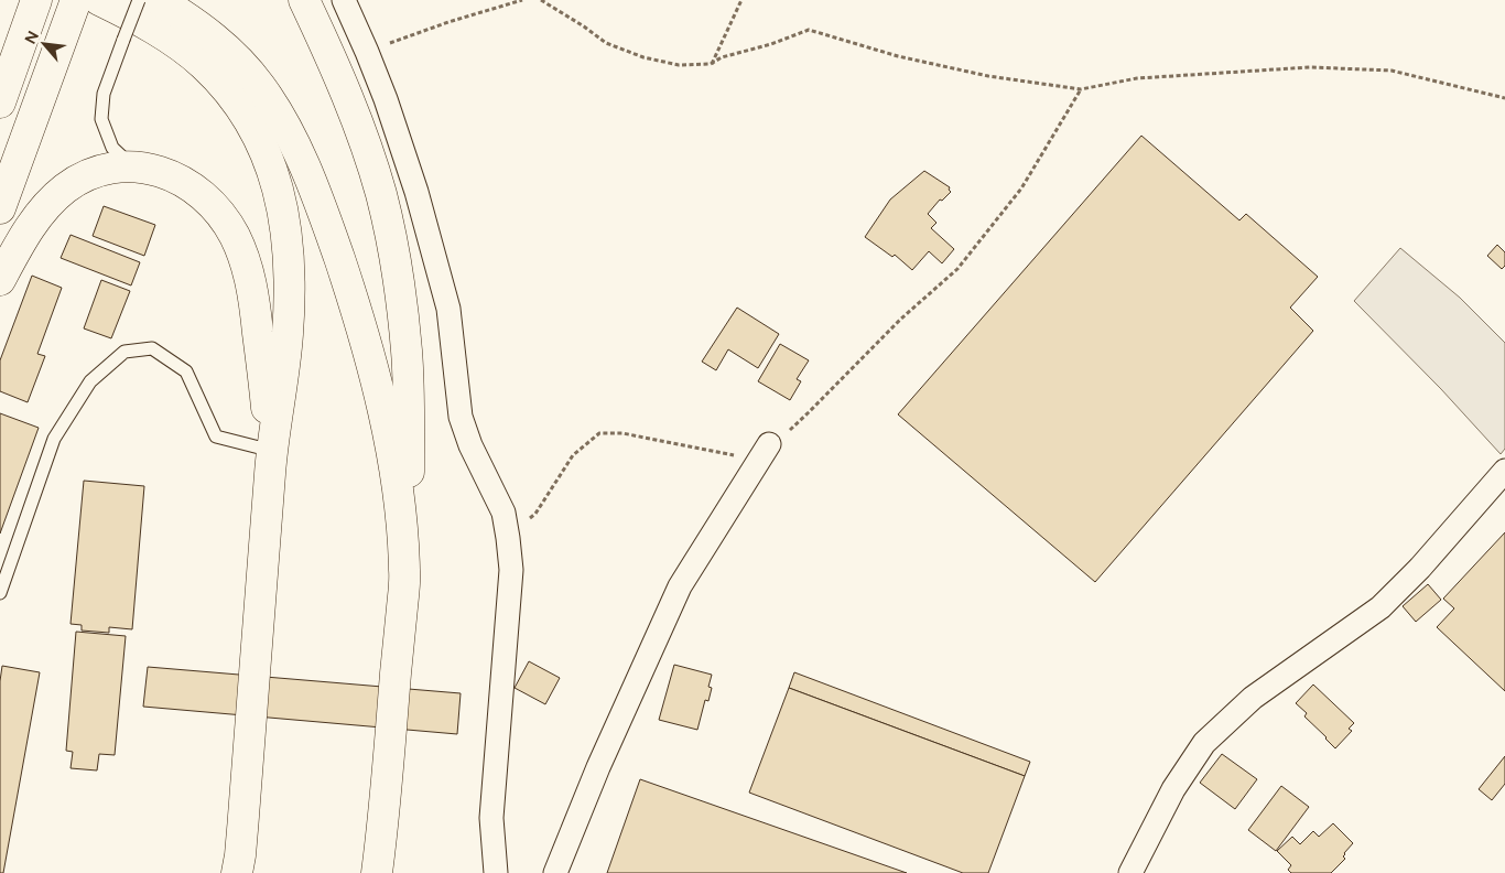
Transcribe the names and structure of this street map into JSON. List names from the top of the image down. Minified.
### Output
{"north":"top left"}
